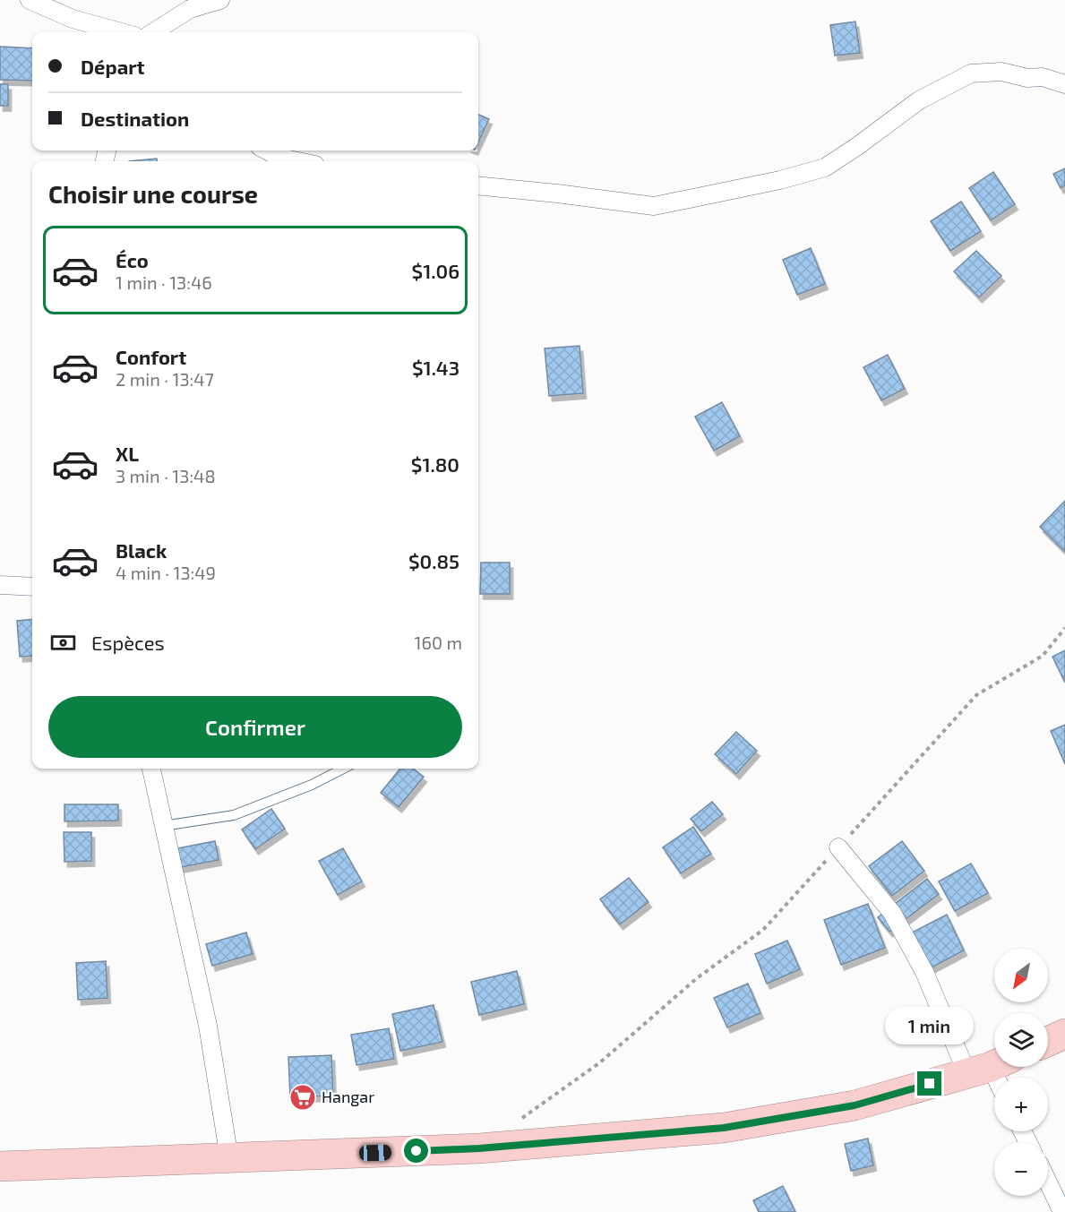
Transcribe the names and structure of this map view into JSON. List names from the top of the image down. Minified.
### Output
{"places":{"supermarket":["Hangar"]},"north":"bottom left","page":{"banner":["Départ","Destination"],"heading":"Choisir une course","list":[{"name":"Éco","note":"1 min · 13:46","value":"$1.06"},{"name":"Confort","note":"2 min · 13:47","value":"$1.43"},{"name":"XL","note":"3 min · 13:48","value":"$1.80"},{"name":"Black","note":"4 min · 13:49","value":"$0.85"}],"pay":["Espèces","160 m"],"buttons":"Confirmer","map_buttons":["+","−"],"bubble":"1 min"}}
